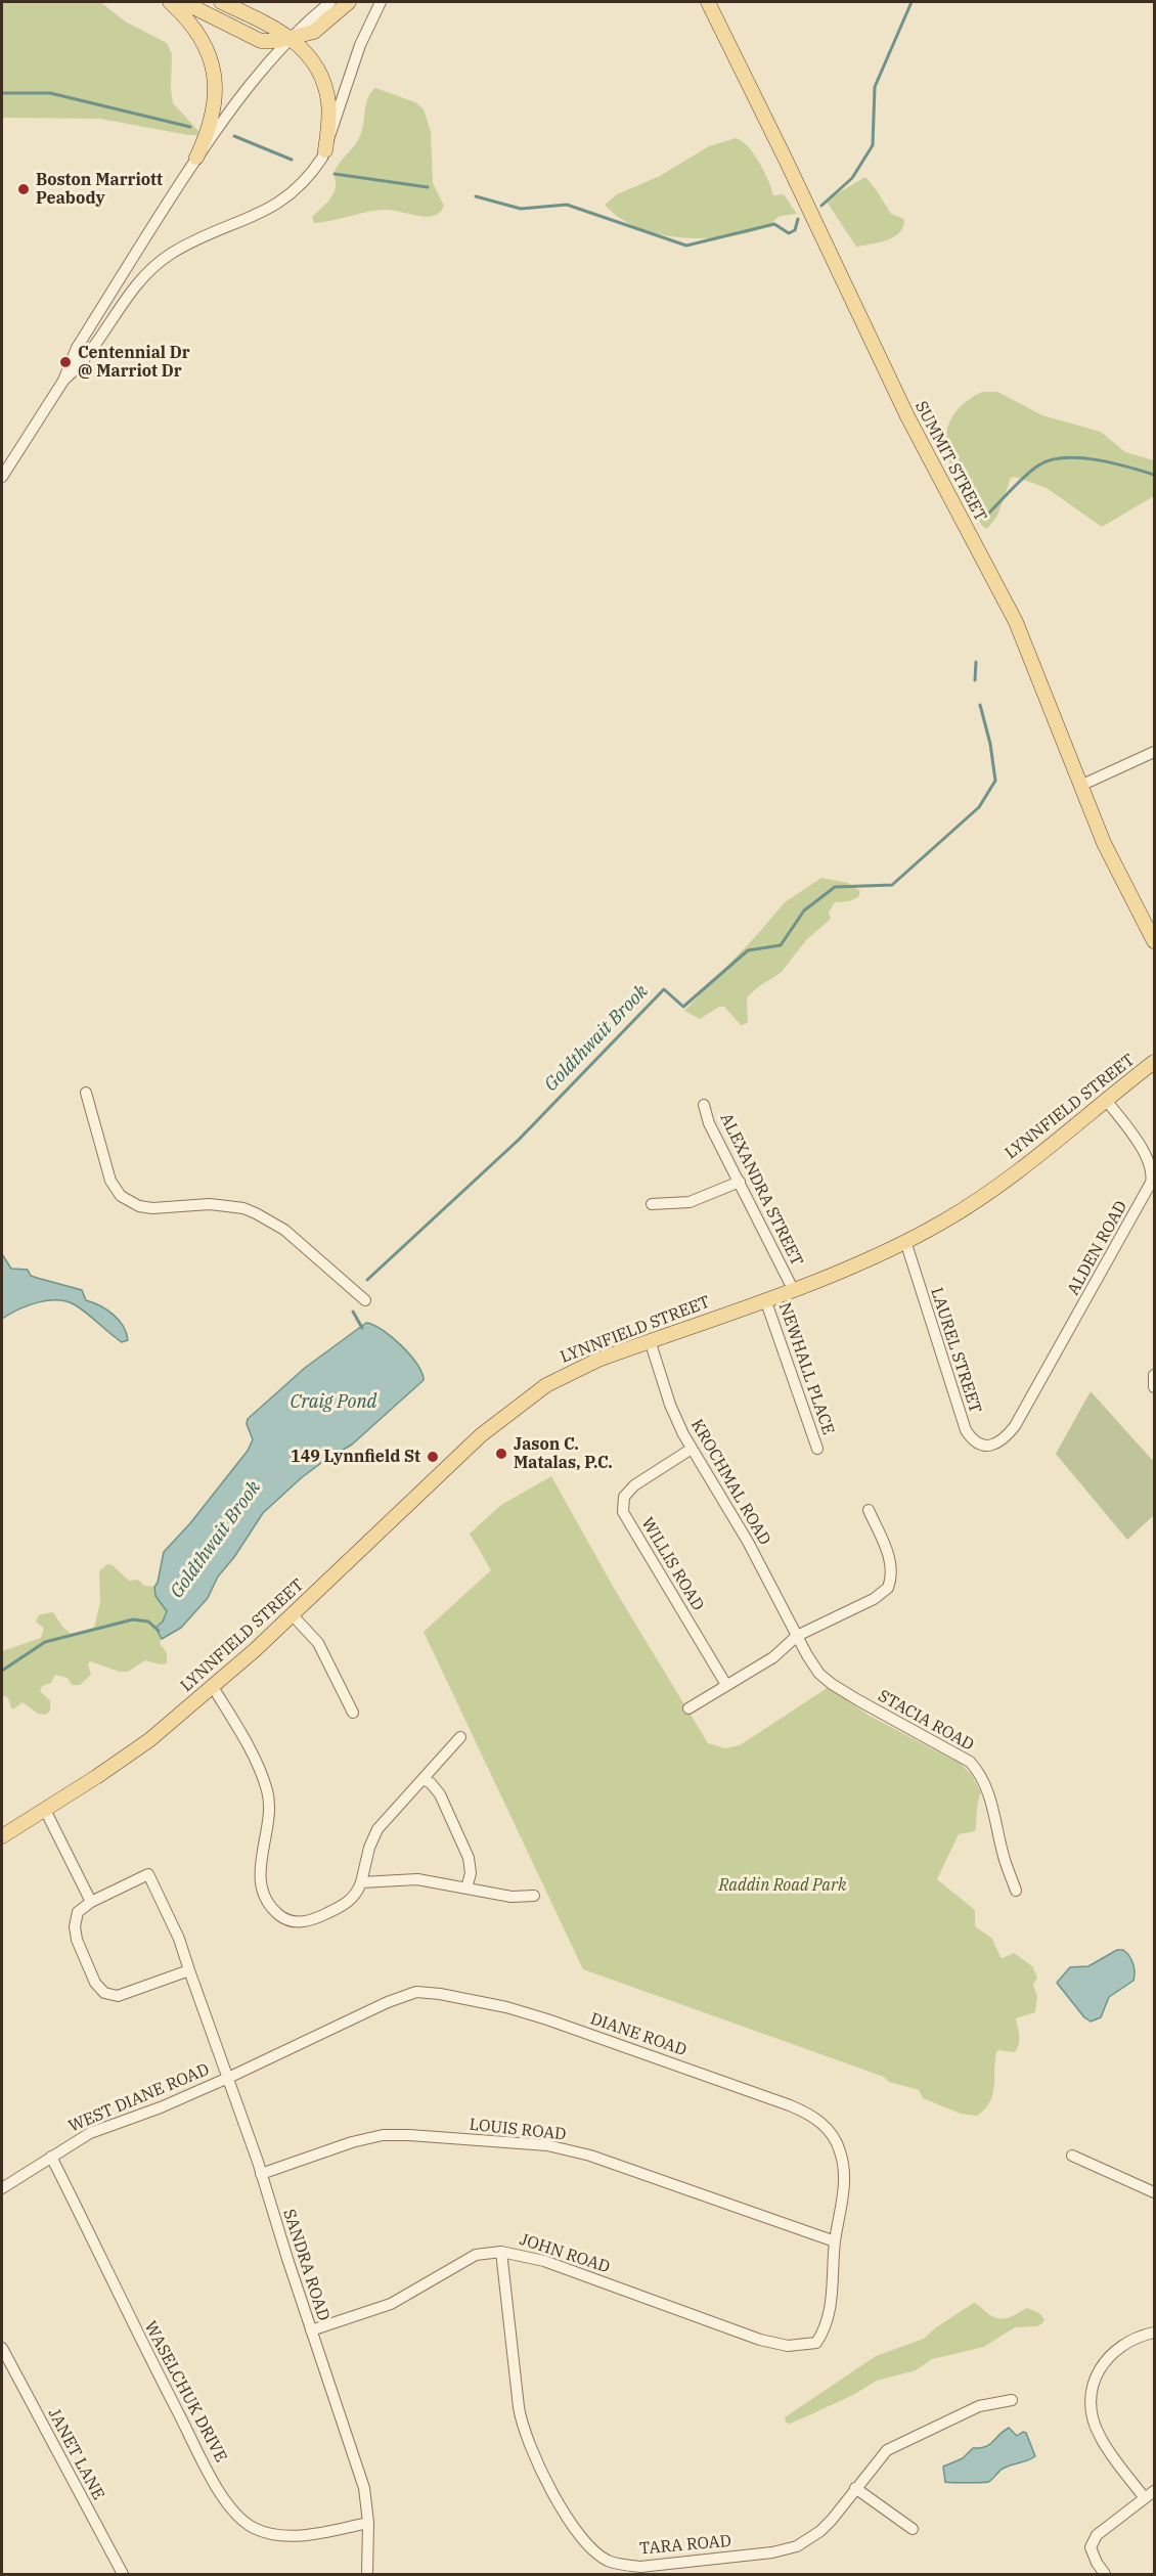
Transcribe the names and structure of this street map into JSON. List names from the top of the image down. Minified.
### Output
{"streets":{"main road":["SUMMIT STREET","LYNNFIELD STREET"],"street":["ALEXANDRA STREET","ALDEN ROAD","LAUREL STREET","NEWHALL PLACE","KROCHMAL ROAD","WILLIS ROAD","STACIA ROAD","DIANE ROAD","WEST DIANE ROAD","LOUIS ROAD","JOHN ROAD","SANDRA ROAD","WASELCHUK DRIVE","JANET LANE","TARA ROAD"]},"crossings":[["LYNNFIELD STREET","ALEXANDRA STREET"],["LYNNFIELD STREET","ALDEN ROAD"],["LYNNFIELD STREET","LAUREL STREET"],["LYNNFIELD STREET","NEWHALL PLACE"],["LYNNFIELD STREET","KROCHMAL ROAD"],["ALDEN ROAD","LAUREL STREET"],["KROCHMAL ROAD","WILLIS ROAD"],["KROCHMAL ROAD","STACIA ROAD"],["DIANE ROAD","WEST DIANE ROAD"],["DIANE ROAD","LOUIS ROAD"],["DIANE ROAD","JOHN ROAD"],["DIANE ROAD","SANDRA ROAD"],["WEST DIANE ROAD","SANDRA ROAD"],["WEST DIANE ROAD","WASELCHUK DRIVE"],["LOUIS ROAD","SANDRA ROAD"],["JOHN ROAD","SANDRA ROAD"],["JOHN ROAD","TARA ROAD"],["SANDRA ROAD","WASELCHUK DRIVE"]],"water":["Goldthwait Brook","Craig Pond"],"parks":["Raddin Road Park"],"places":["Boston Marriott Peabody","Centennial Dr @ Marriot Dr","Jason C. Matalas, P.C.","149 Lynnfield St"]}
